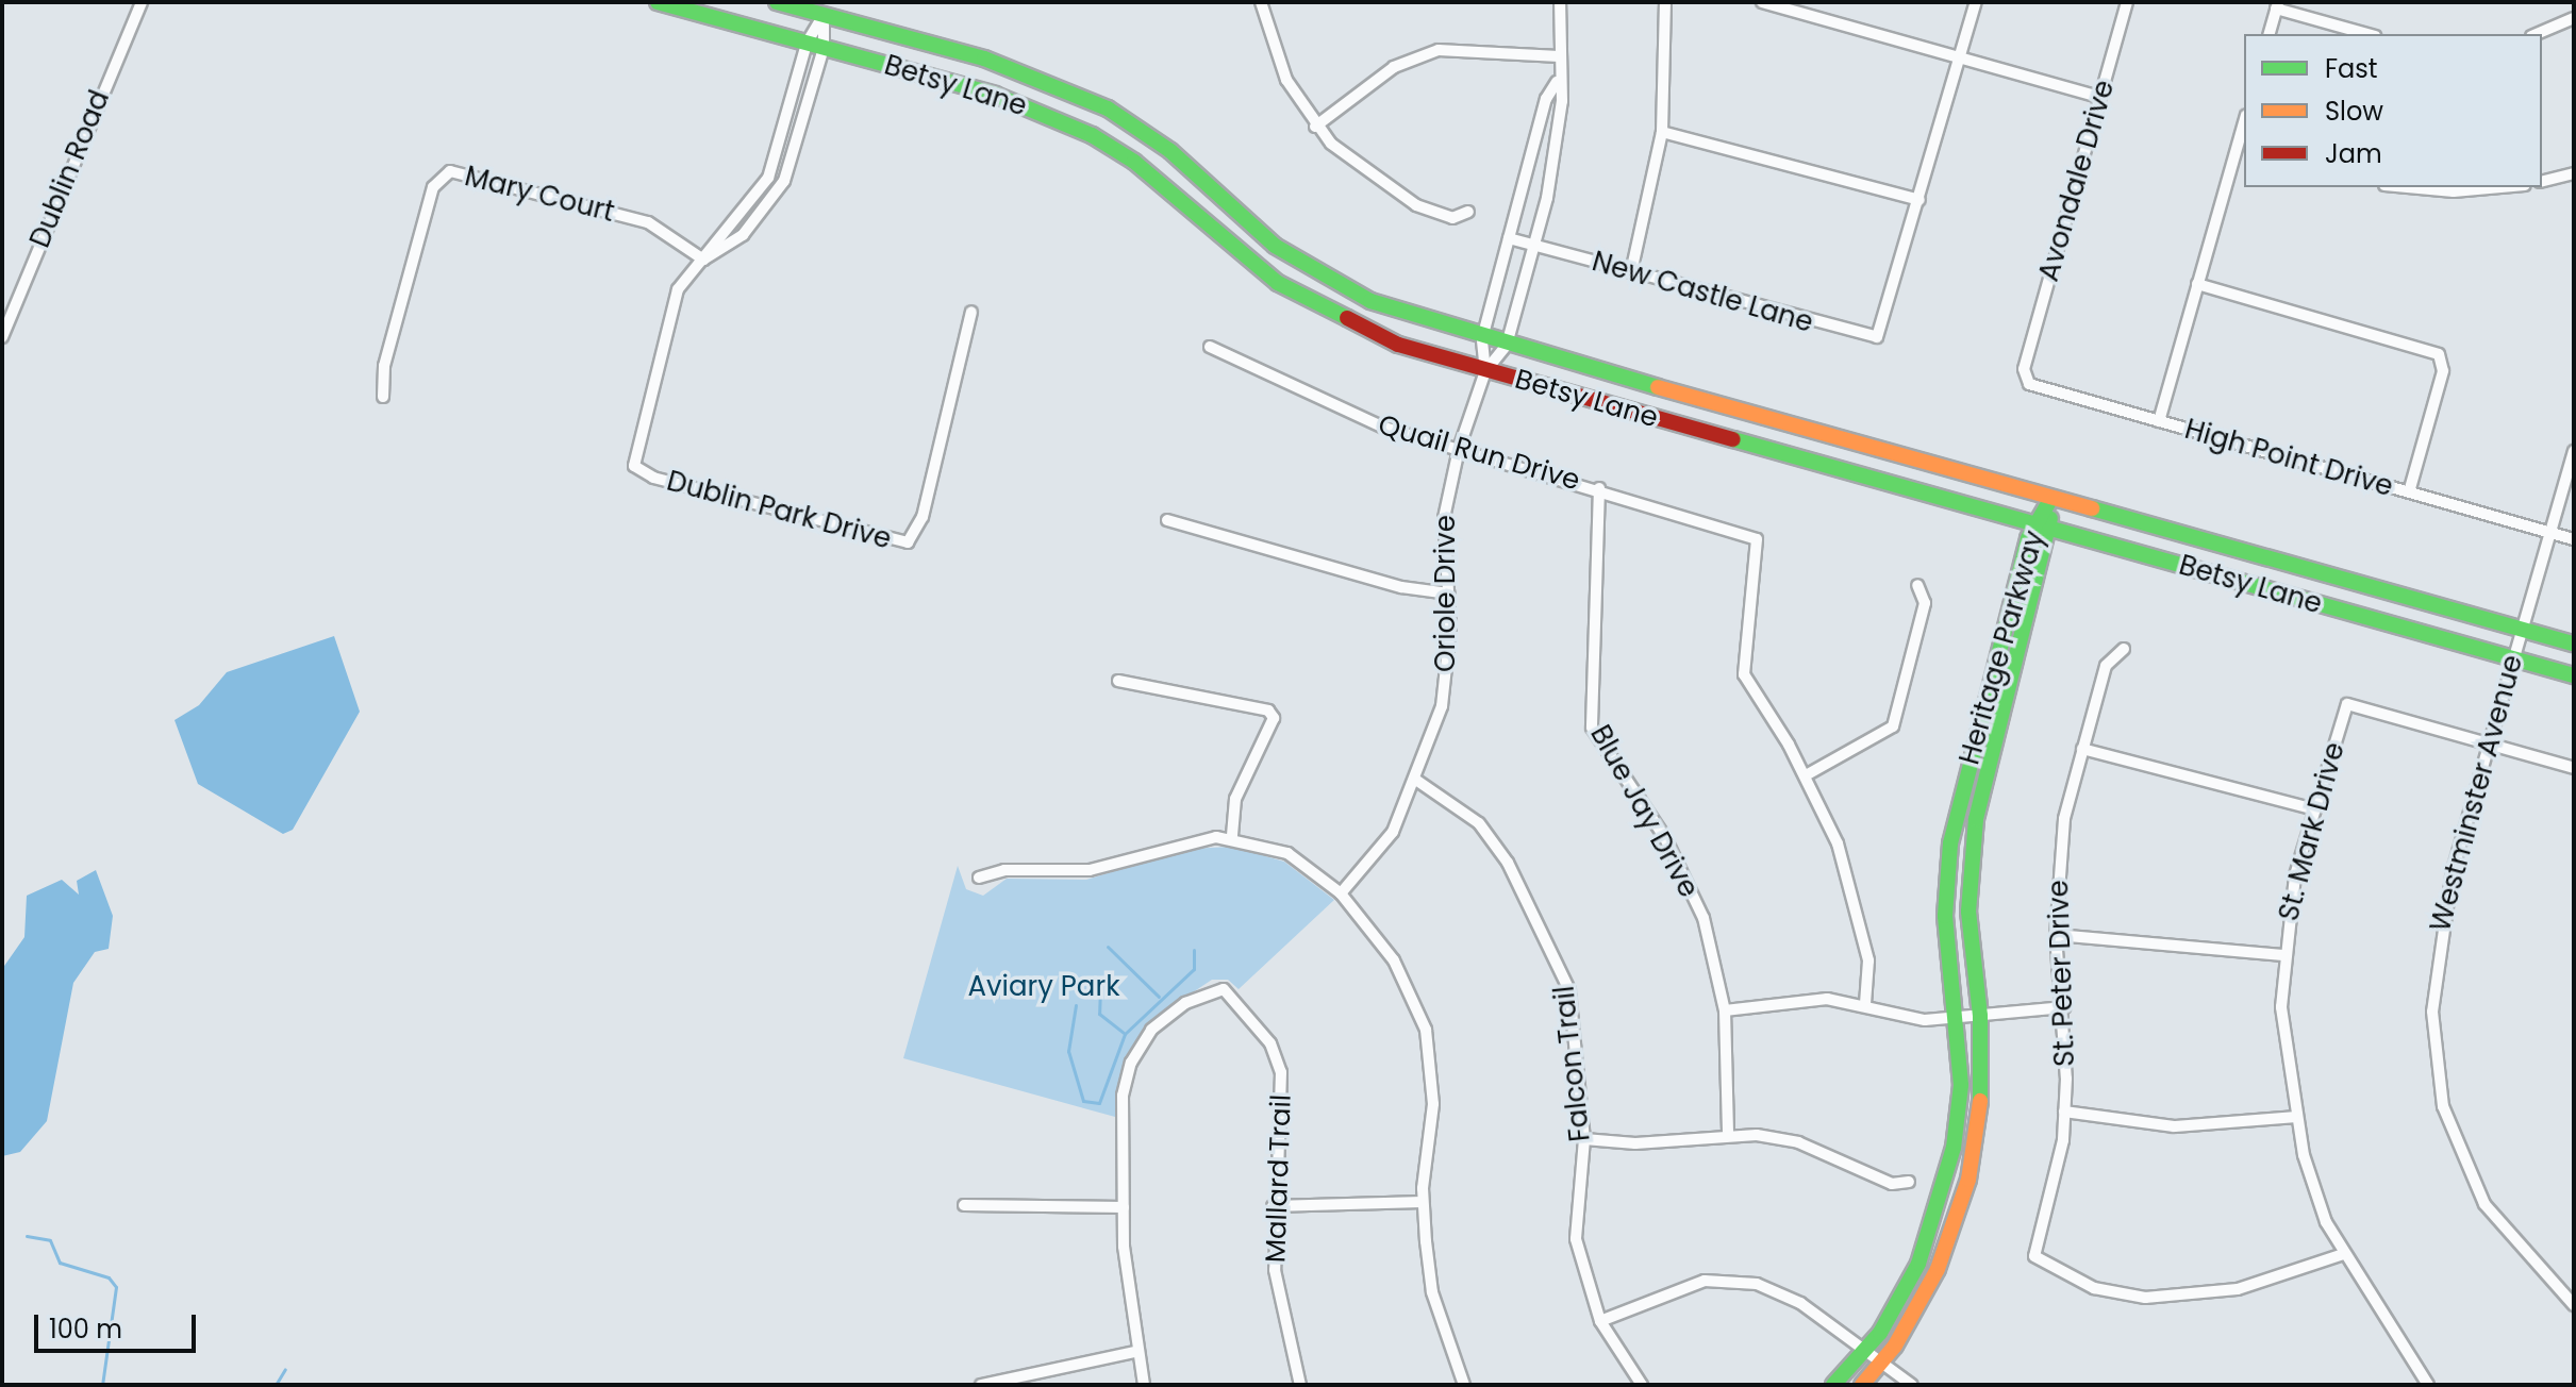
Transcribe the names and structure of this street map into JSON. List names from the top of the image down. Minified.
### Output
{"streets":{"main road":["Betsy Lane","Heritage Parkway"],"street":["Dublin Road","Avondale Drive","Mary Court","New Castle Lane","Quail Run Drive","High Point Drive","Dublin Park Drive","Oriole Drive","Westminster Avenue","Blue Jay Drive","St. Mark Drive","St. Peter Drive","Falcon Trail","Mallard Trail"]},"crossings":[["Betsy Lane","Dublin Park Drive"],["Betsy Lane","Oriole Drive"],["Betsy Lane","Heritage Parkway"],["Betsy Lane","Westminster Avenue"],["Avondale Drive","High Point Drive"],["Mary Court","Dublin Park Drive"],["New Castle Lane","Oriole Drive"],["Quail Run Drive","Oriole Drive"],["Quail Run Drive","Blue Jay Drive"],["High Point Drive","Westminster Avenue"],["Oriole Drive","Falcon Trail"],["Westminster Avenue","St. Mark Drive"],["St. Mark Drive","St. Peter Drive"]],"parks":["Aviary Park"],"legend":["Fast","Slow","Jam"],"scale_bar":"100 m"}
